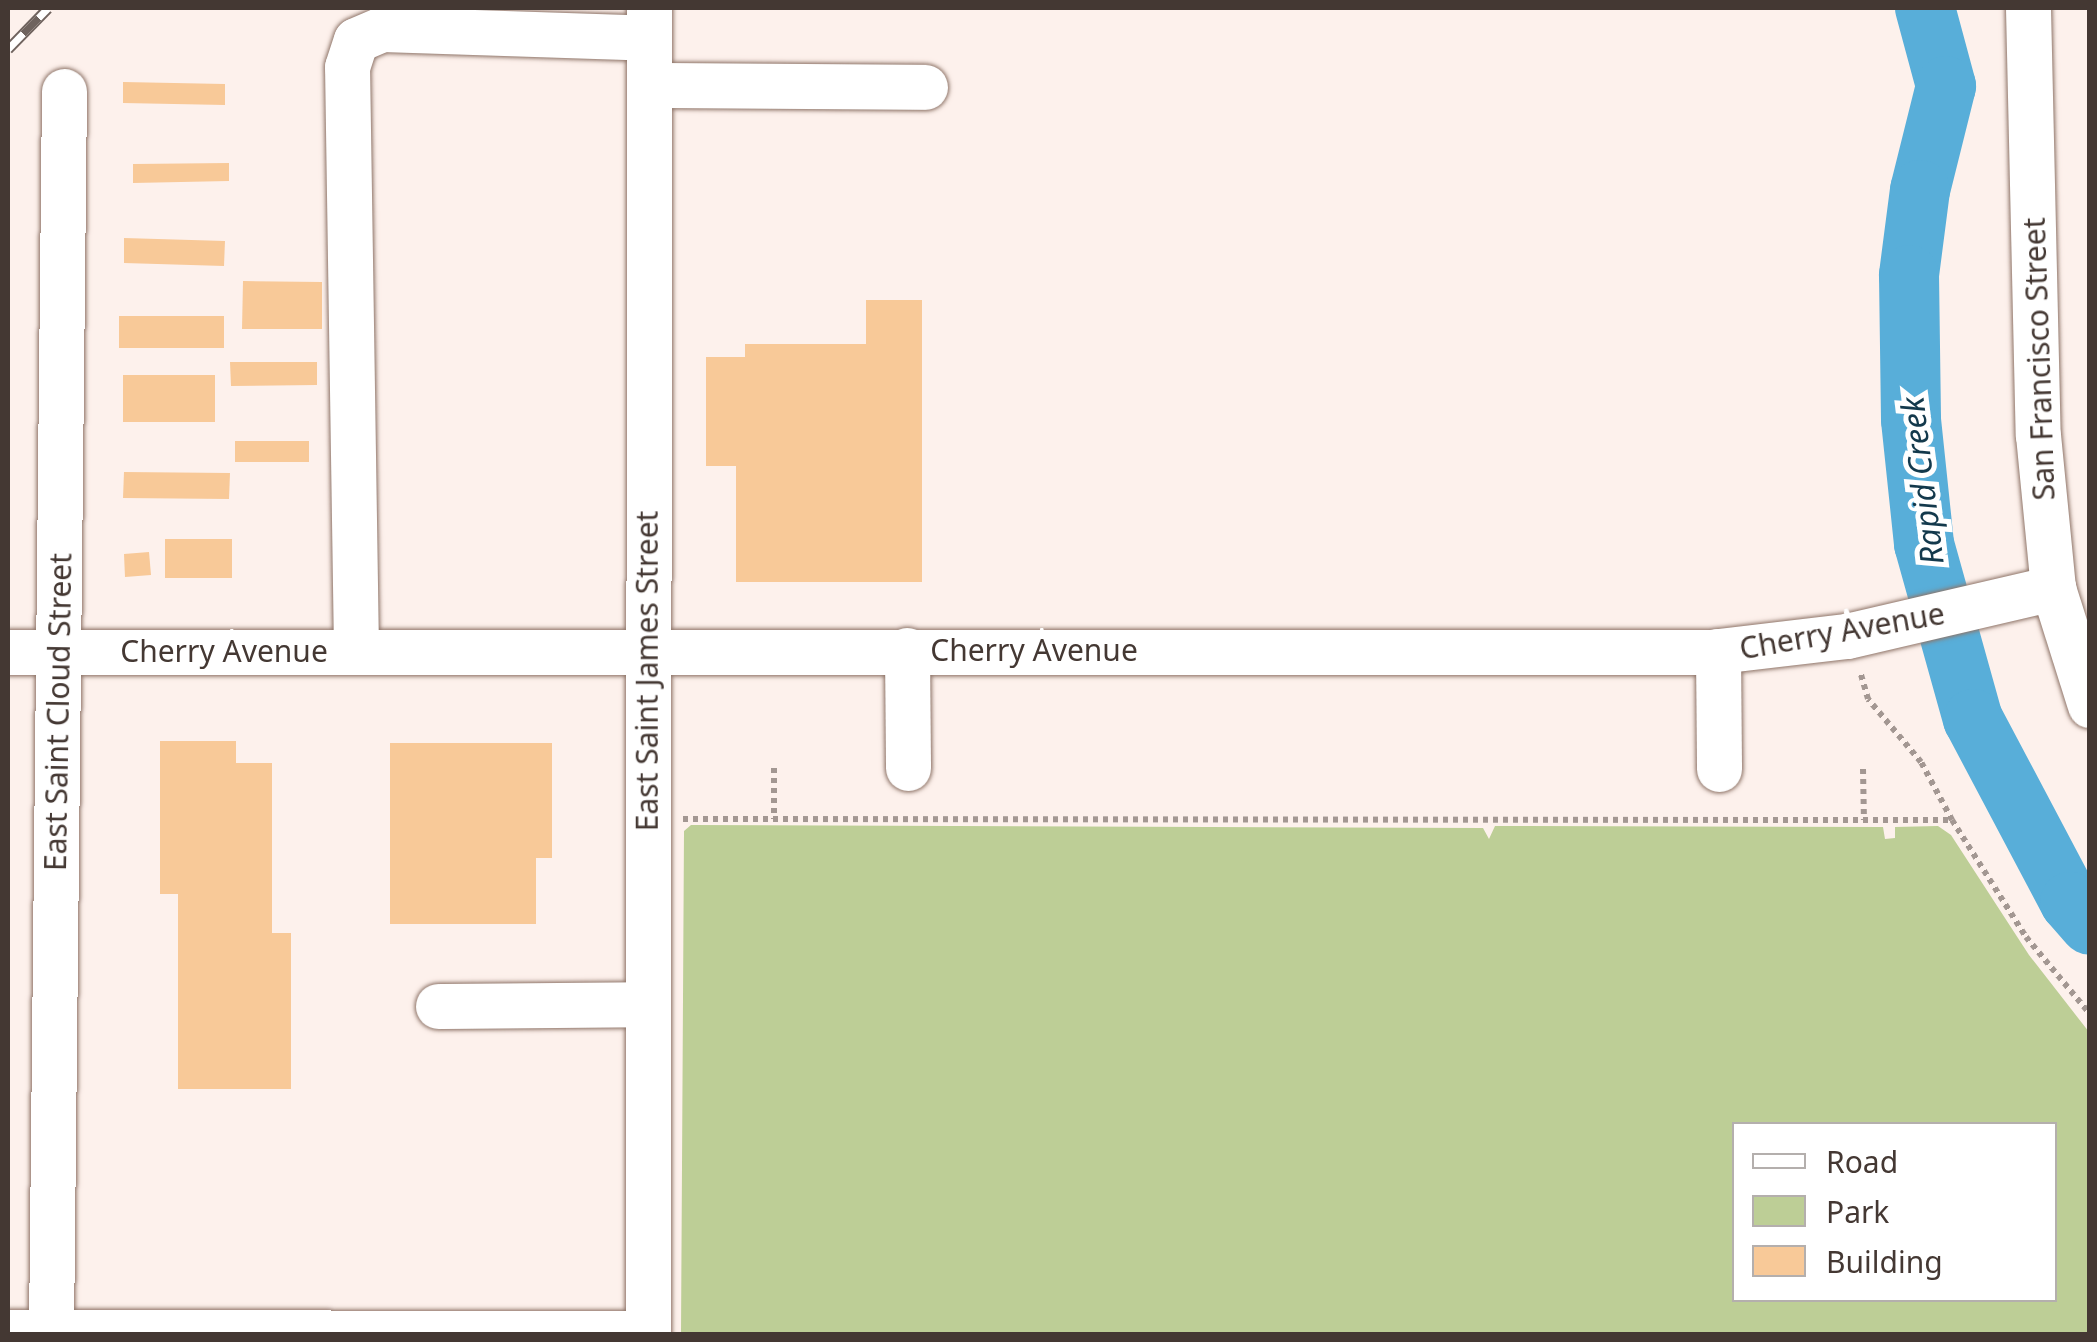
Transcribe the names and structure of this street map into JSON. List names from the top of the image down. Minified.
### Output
{"streets":{"street":["San Francisco Street","Cherry Avenue","East Saint James Street","East Saint Cloud Street"]},"crossings":[["San Francisco Street","Cherry Avenue"],["Cherry Avenue","East Saint James Street"],["Cherry Avenue","East Saint Cloud Street"]],"water":["Rapid Creek"],"legend":["Road","Park","Building"]}
